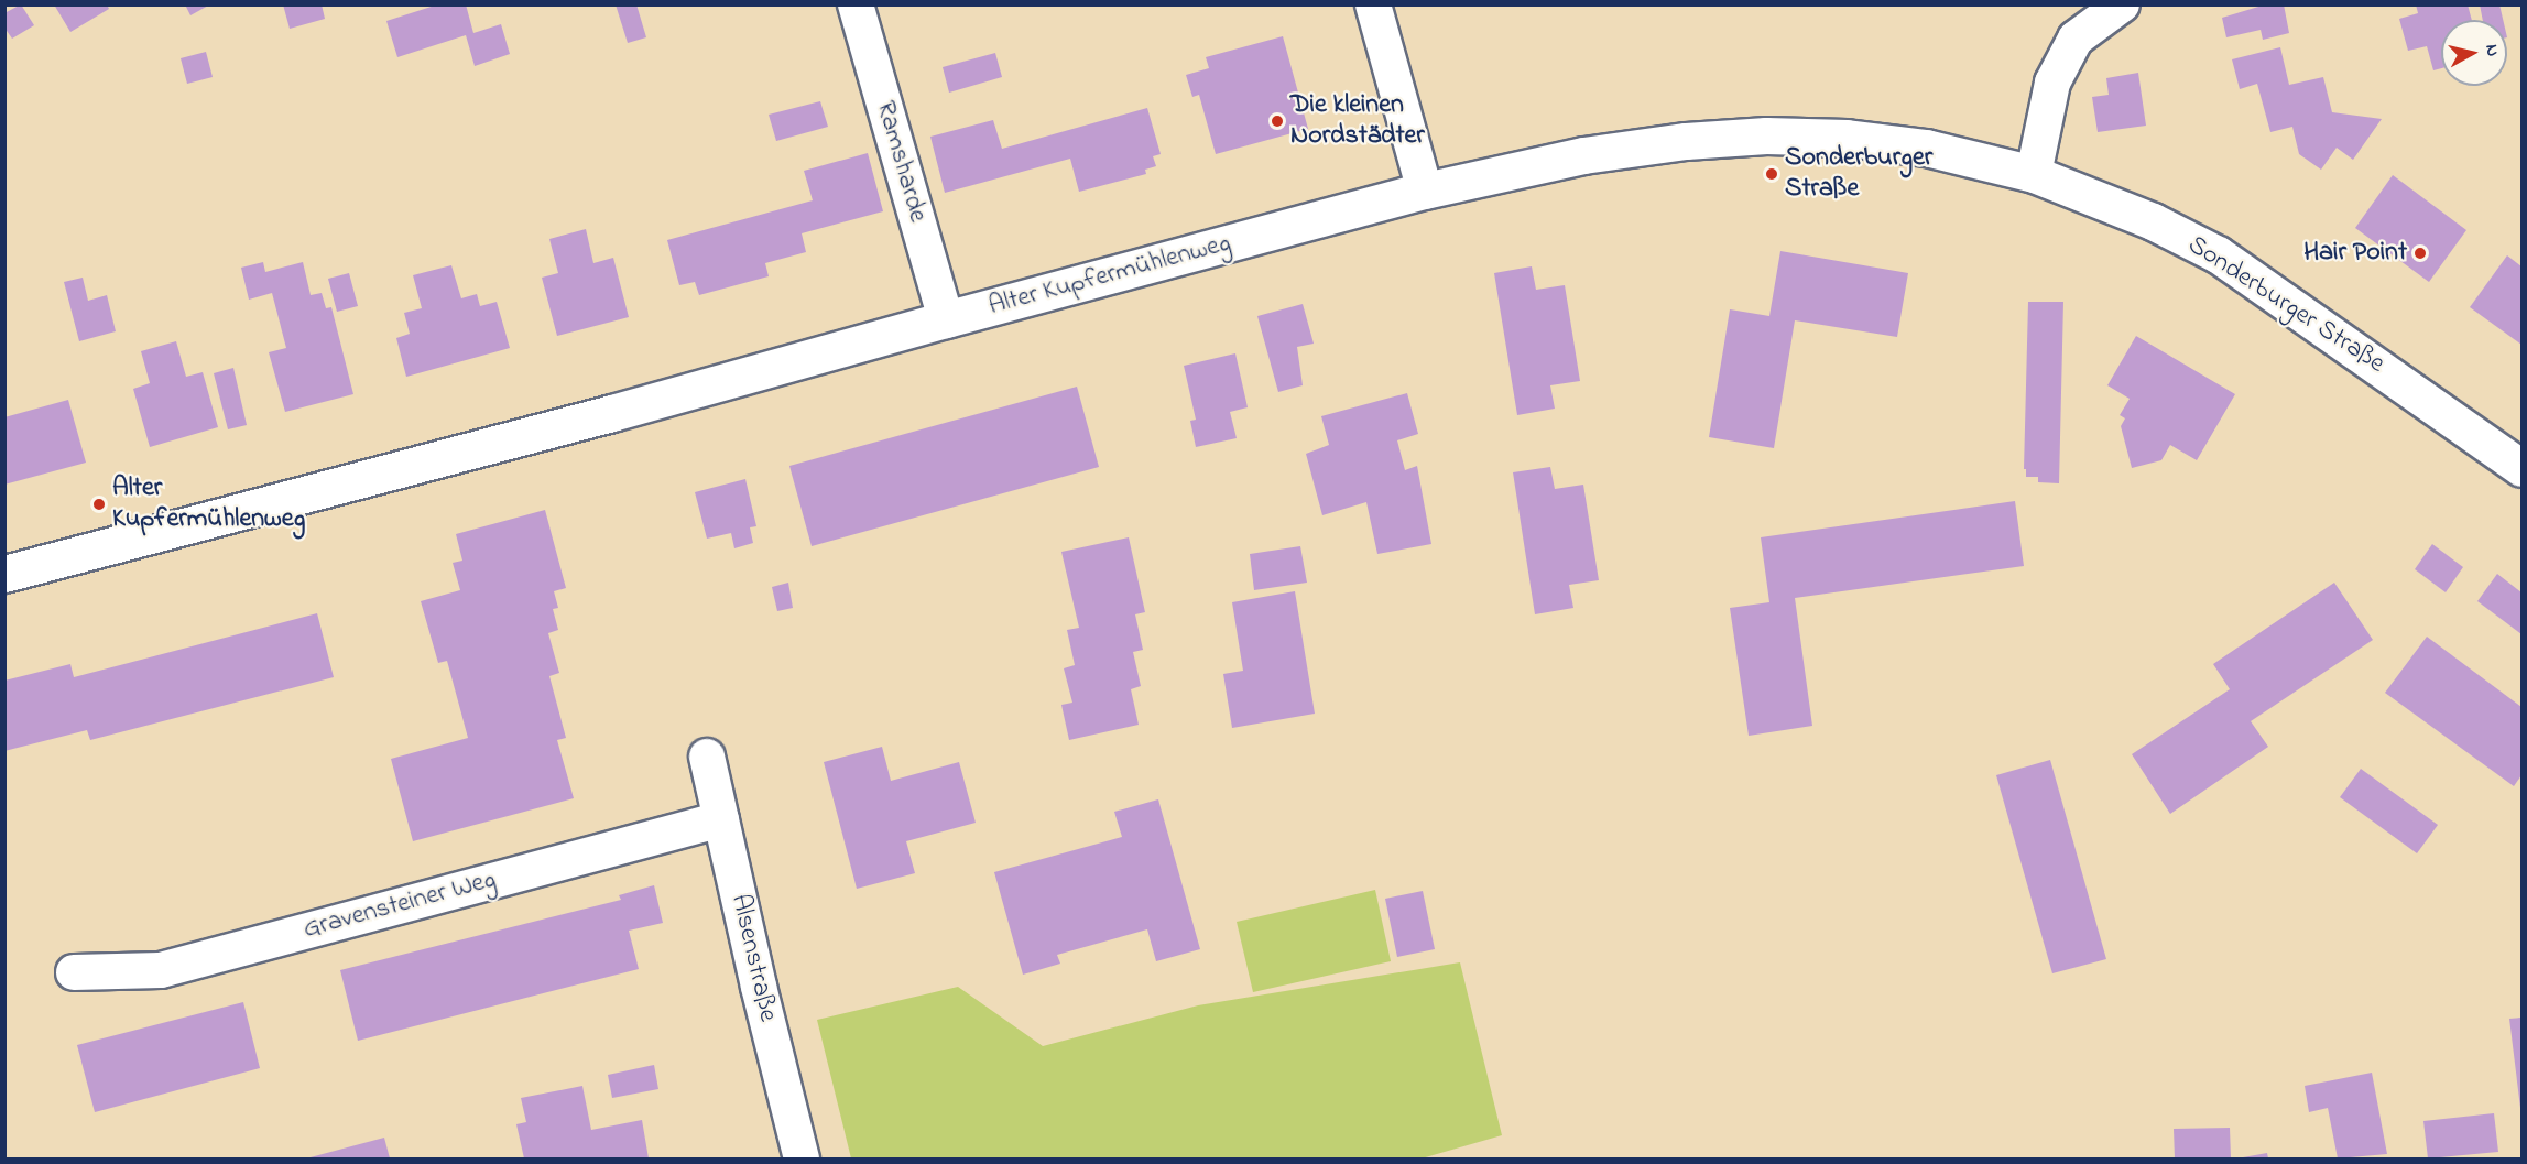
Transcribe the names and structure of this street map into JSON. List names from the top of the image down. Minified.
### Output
{"streets":{"street":["Ramsharde","Alter Kupfermühlenweg","Sonderburger Straße","Gravensteiner Weg","Alsenstraße"]},"crossings":[["Ramsharde","Alter Kupfermühlenweg"],["Alter Kupfermühlenweg","Sonderburger Straße"],["Gravensteiner Weg","Alsenstraße"]],"places":["Die kleinen Nordstädter","Sonderburger Straße","Hair Point","Alter Kupfermühlenweg"],"north":"right"}
